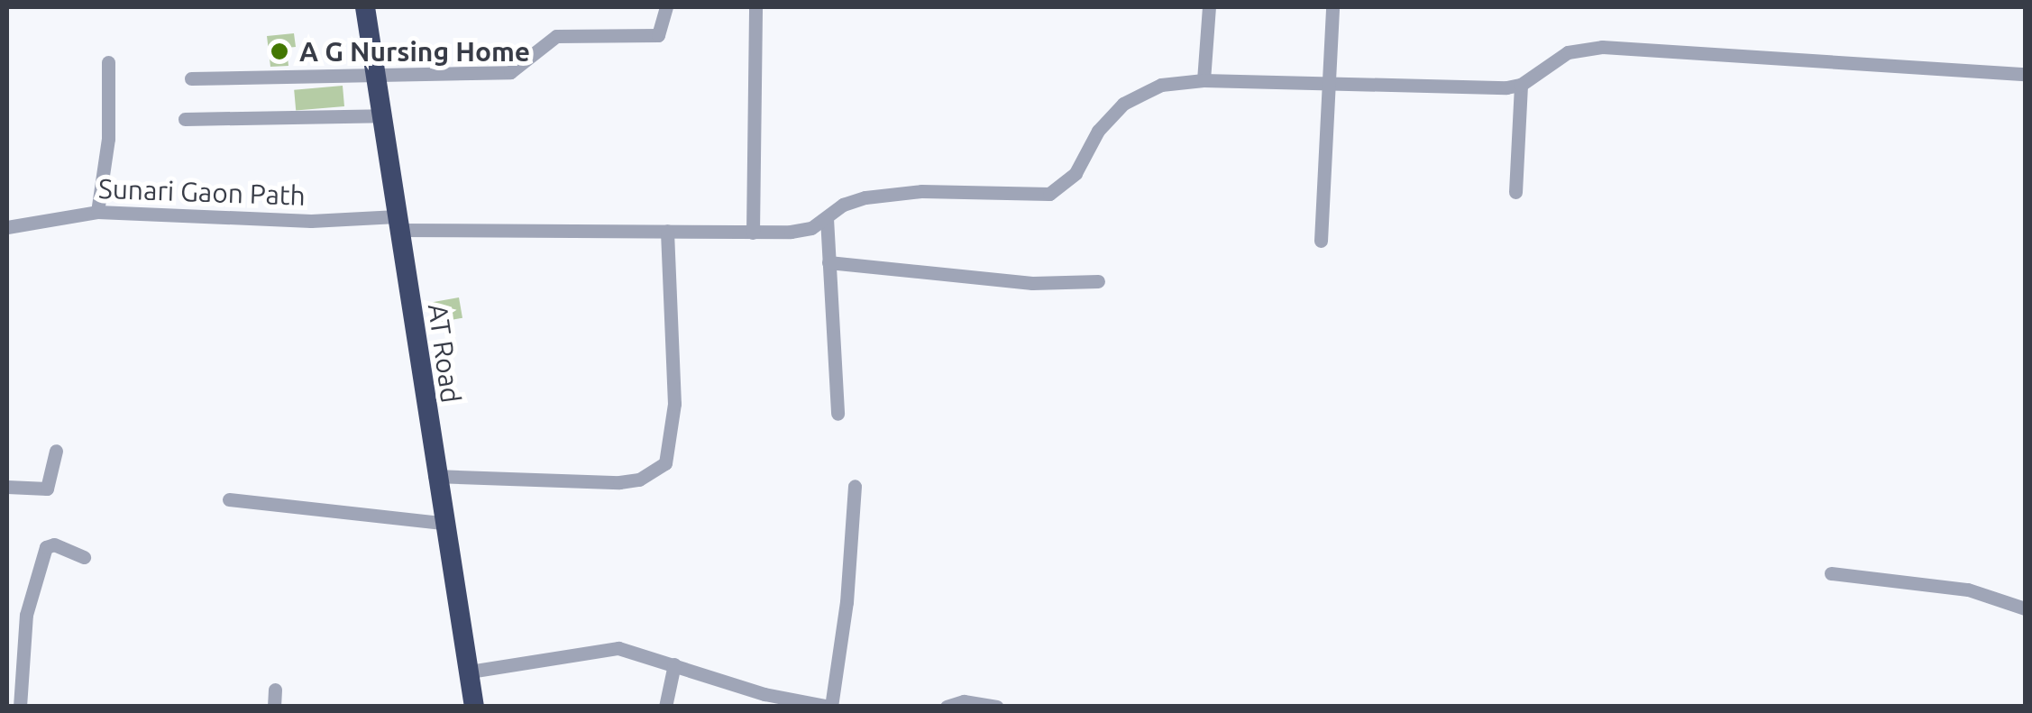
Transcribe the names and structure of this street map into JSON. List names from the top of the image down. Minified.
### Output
{"streets":{"highway":["AT Road"],"street":["Sunari Gaon Path"]},"crossings":[["Sunari Gaon Path","AT Road"]],"places":["A G Nursing Home"]}
